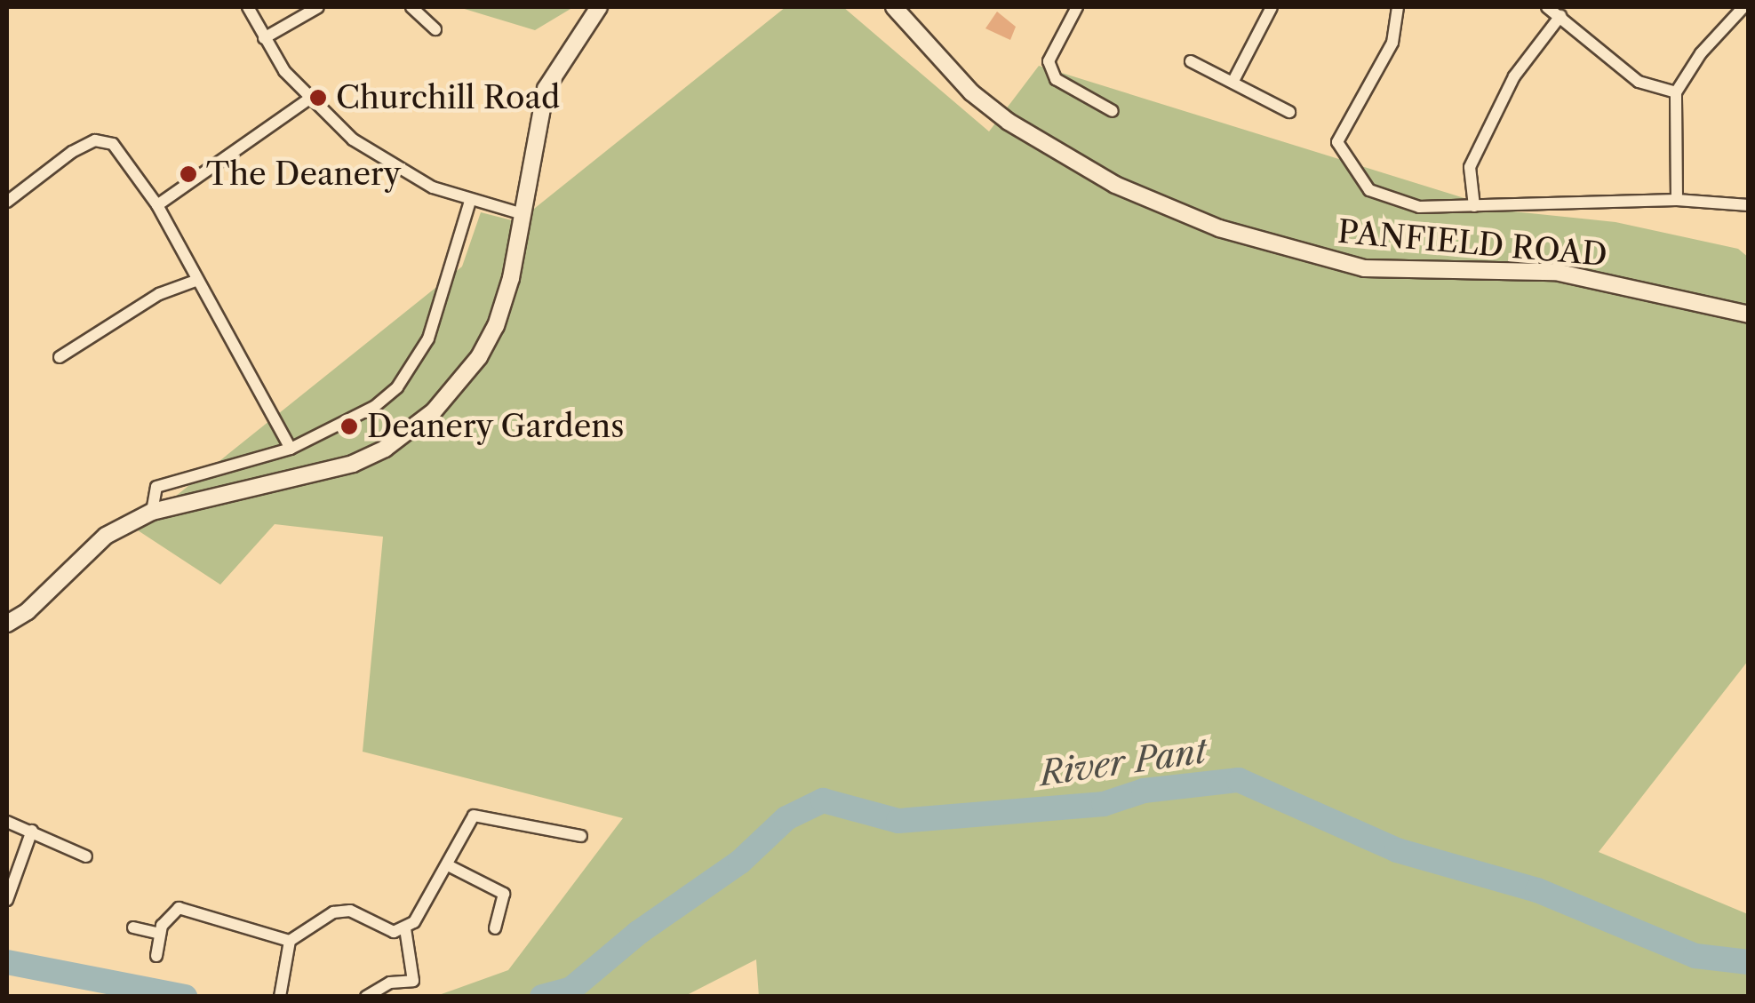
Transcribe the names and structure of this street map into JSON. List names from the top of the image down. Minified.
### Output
{"streets":{"main road":["PANFIELD ROAD"]},"water":["River Pant"],"places":["Churchill Road","The Deanery","Deanery Gardens"]}
